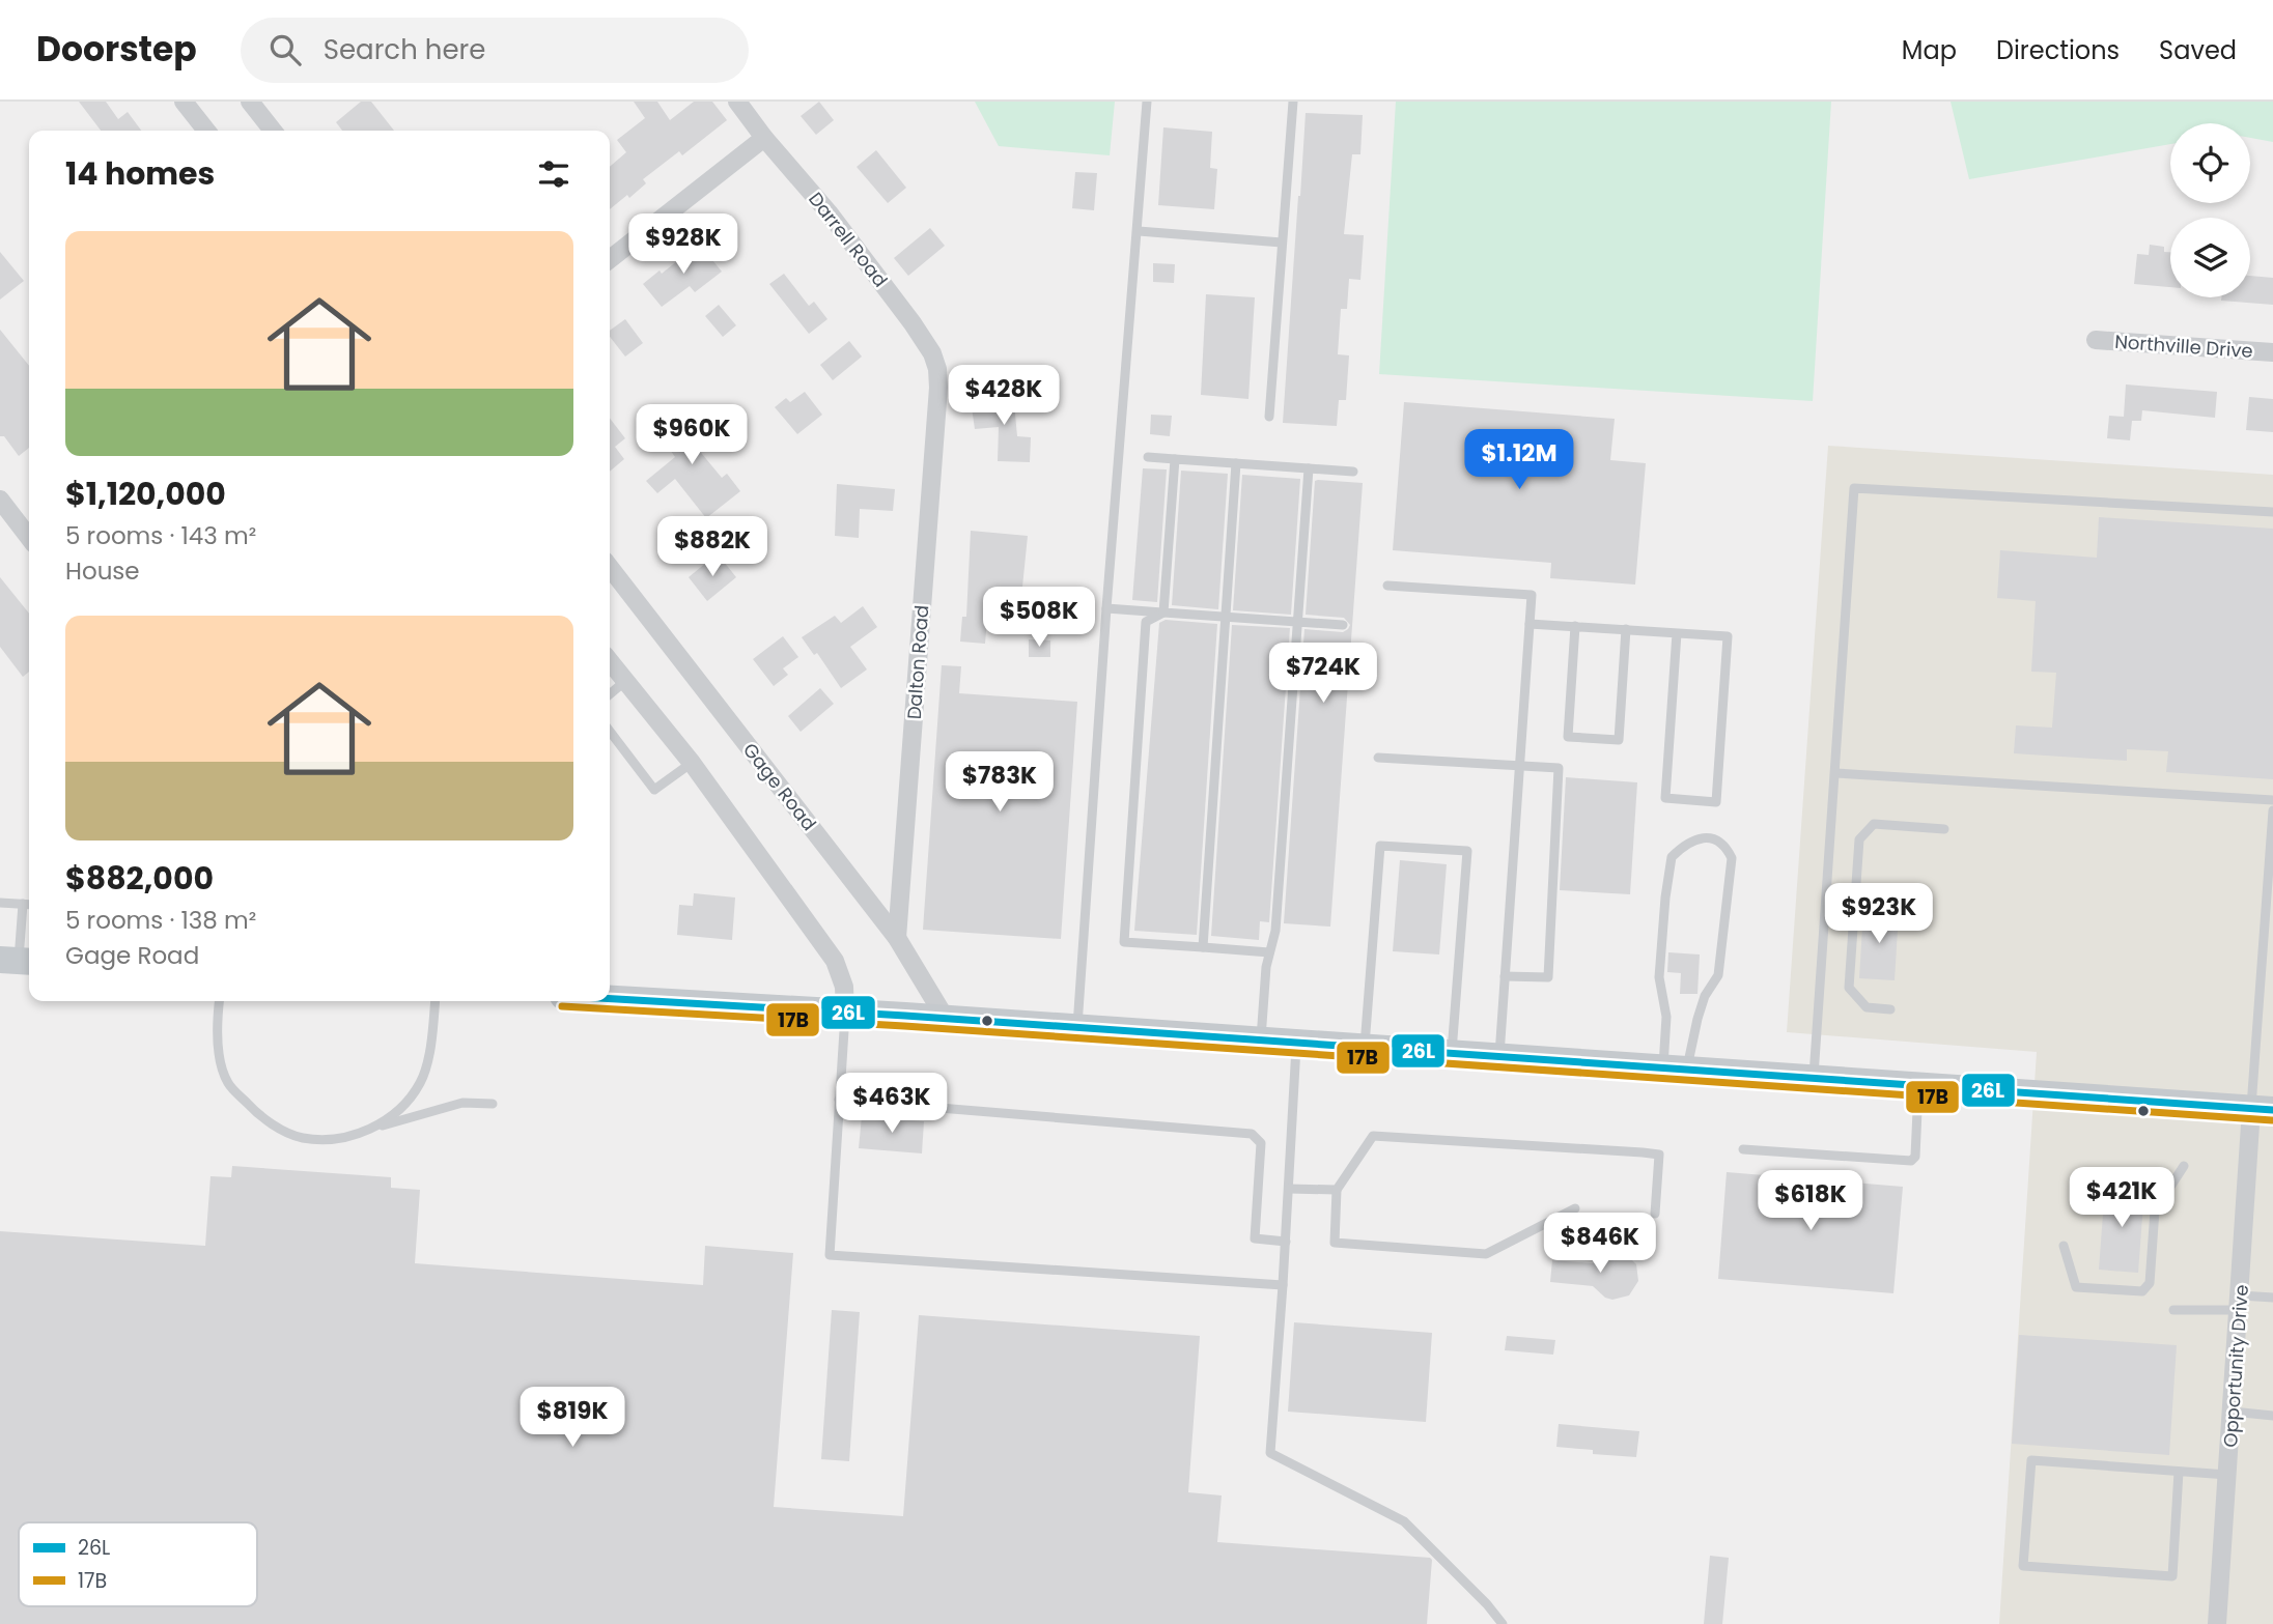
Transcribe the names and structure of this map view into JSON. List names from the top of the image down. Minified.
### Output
{"streets":{"street":["Darrell Road","Northville Drive","Dalton Road","Gage Road","Opportunity Drive"]},"crossings":[["Darrell Road","Dalton Road"],["Dalton Road","Gage Road"]],"lines":["transit line 26L","transit line 17B"],"legend":["26L","17B"],"page":{"header":"Doorstep","search":"Search here","nav":["Map","Directions","Saved"],"heading":"14 homes","price":["$928K","$428K","$960K","$1.12M","$882K","$508K","$724K","$783K","$923K","$463K","$421K","$618K","$846K","$819K"],"list":[{"name":"$1,120,000","note":"5 rooms · 143 m² · House"},{"name":"$882,000","note":"5 rooms · 138 m² · Gage Road"}]}}
